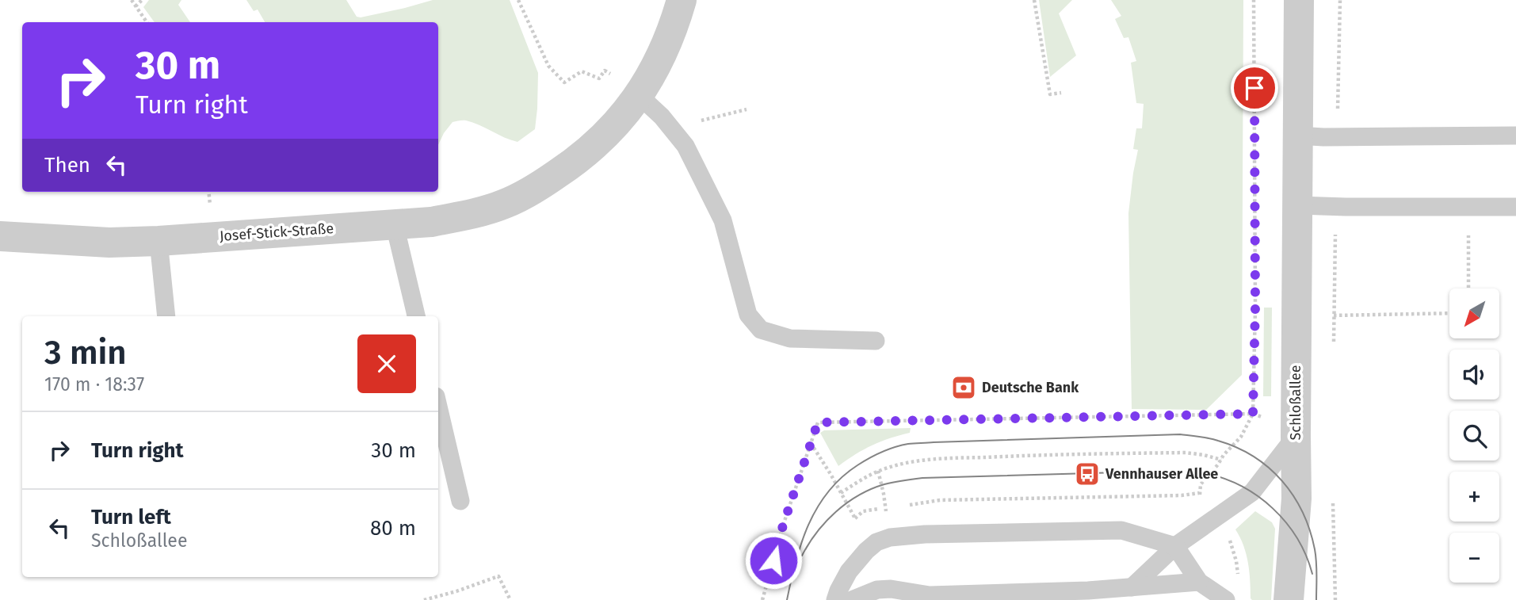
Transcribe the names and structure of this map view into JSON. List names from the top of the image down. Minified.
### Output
{"streets":{"street":["Josef-Stick-Straße","Schloßallee"]},"places":{"bank":["Deutsche Bank"],"bus stop":["Vennhauser Allee"]},"north":"bottom left","page":{"turn":["30 m","Turn right"],"then":"Then","map_buttons":["+","−"],"heading":["3 min","170 m · 18:37"],"list":[{"name":"Turn right","value":"30 m"},{"name":"Turn left","note":"Schloßallee","value":"80 m"}]}}
